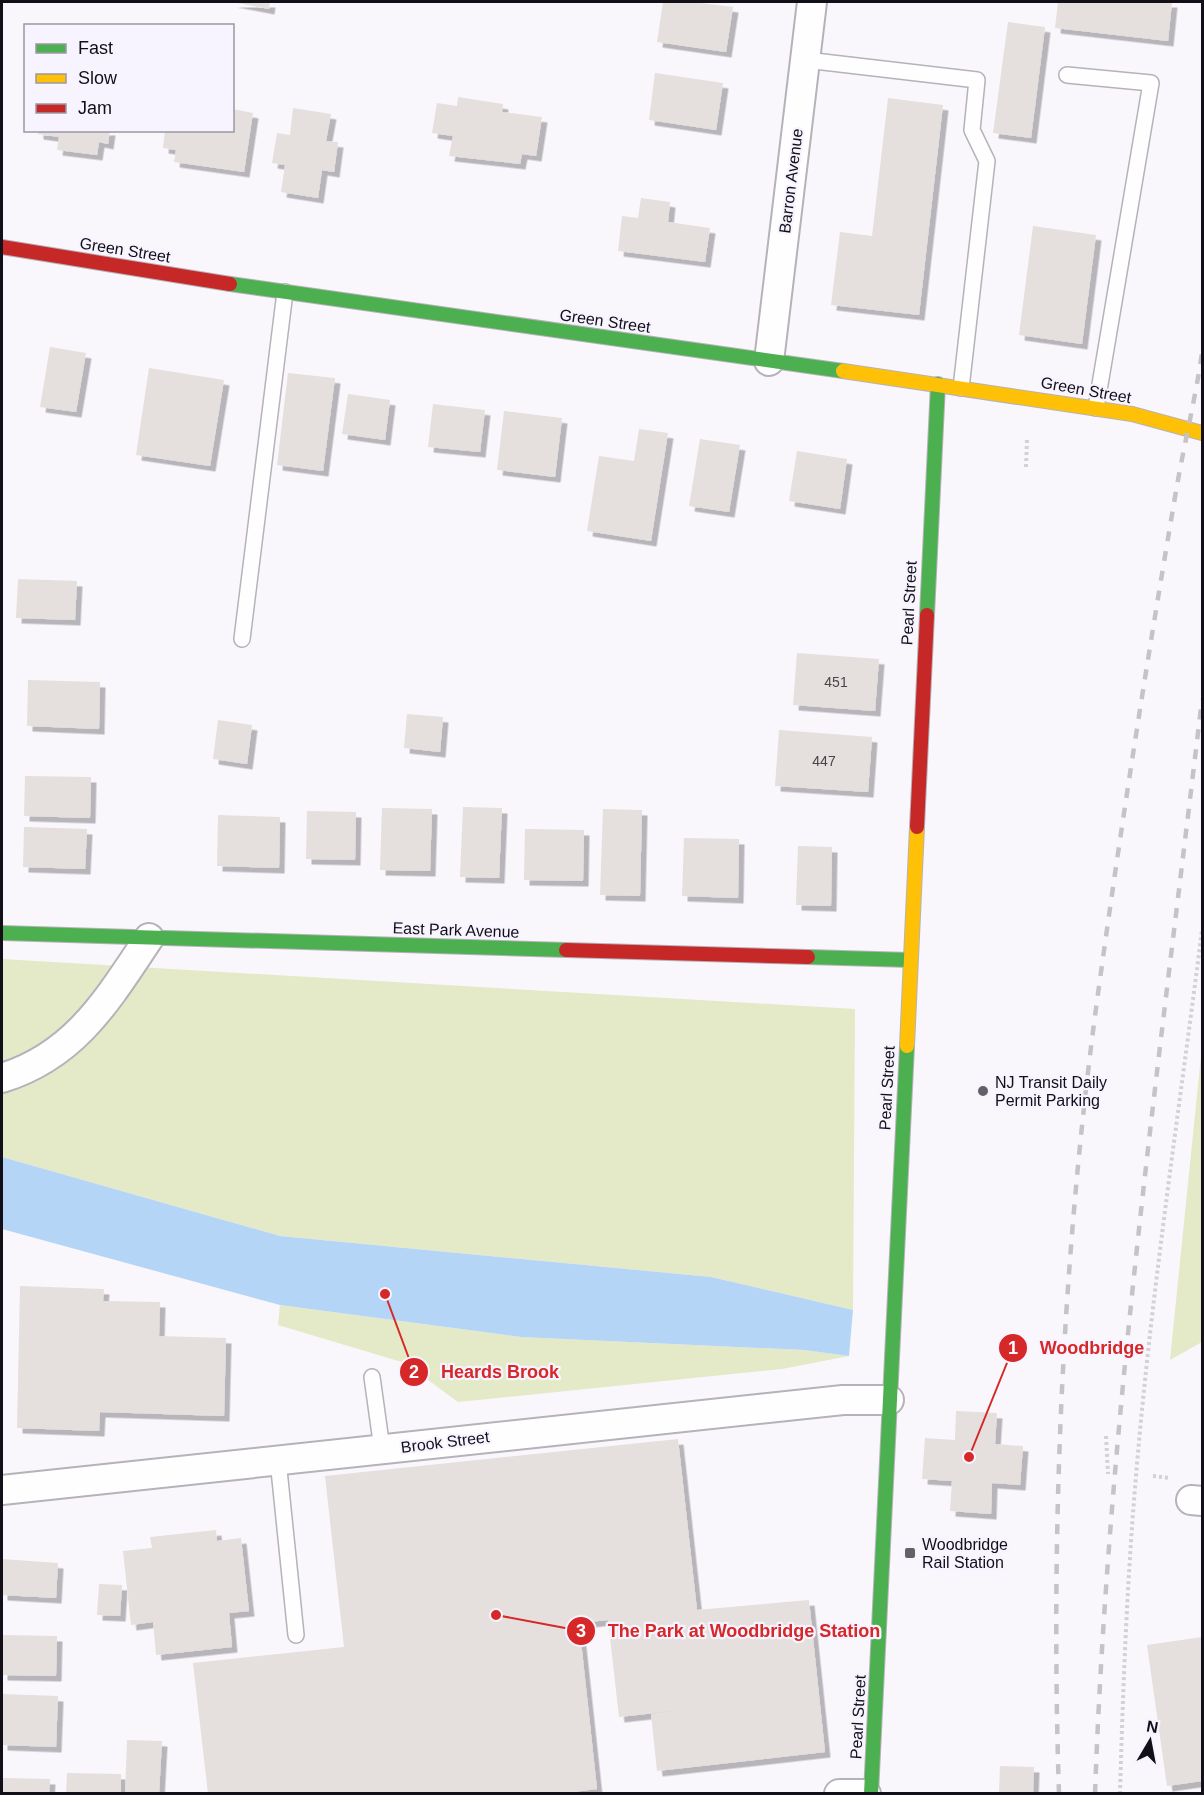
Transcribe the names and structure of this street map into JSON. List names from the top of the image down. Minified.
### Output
{"streets":{"street":["Barron Avenue","Green Street","Pearl Street","East Park Avenue","Brook Street"]},"crossings":[["Barron Avenue","Green Street"],["Green Street","Pearl Street"],["Pearl Street","East Park Avenue"],["Pearl Street","Brook Street"]],"places":{"other":["NJ Transit Daily Permit Parking","Heards Brook","Woodbridge","The Park at Woodbridge Station"],"transit":["Woodbridge Rail Station"]},"house_numbers":["451","447"],"legend":["Fast","Slow","Jam"],"north":"top"}
